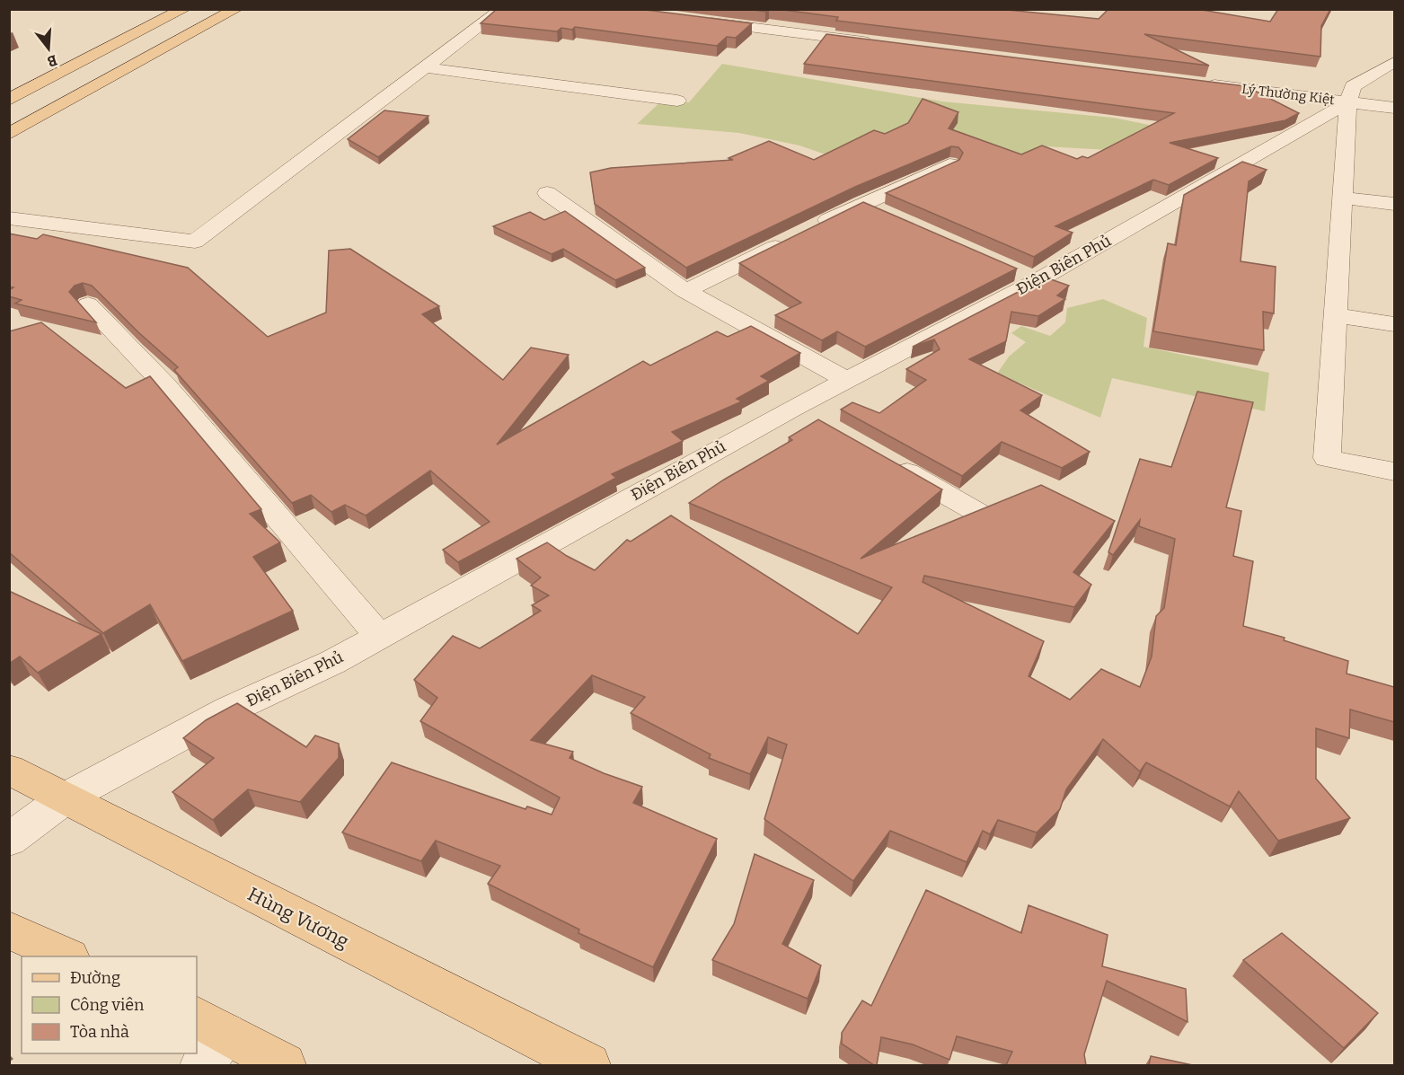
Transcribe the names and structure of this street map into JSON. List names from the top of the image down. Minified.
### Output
{"streets":{"main road":["Hùng Vương"],"street":["Lý Thường Kiệt","Điện Biên Phủ"]},"crossings":[["Lý Thường Kiệt","Điện Biên Phủ"],["Điện Biên Phủ","Hùng Vương"]],"legend":["Đường","Công viên","Tòa nhà"],"north":"bottom"}
